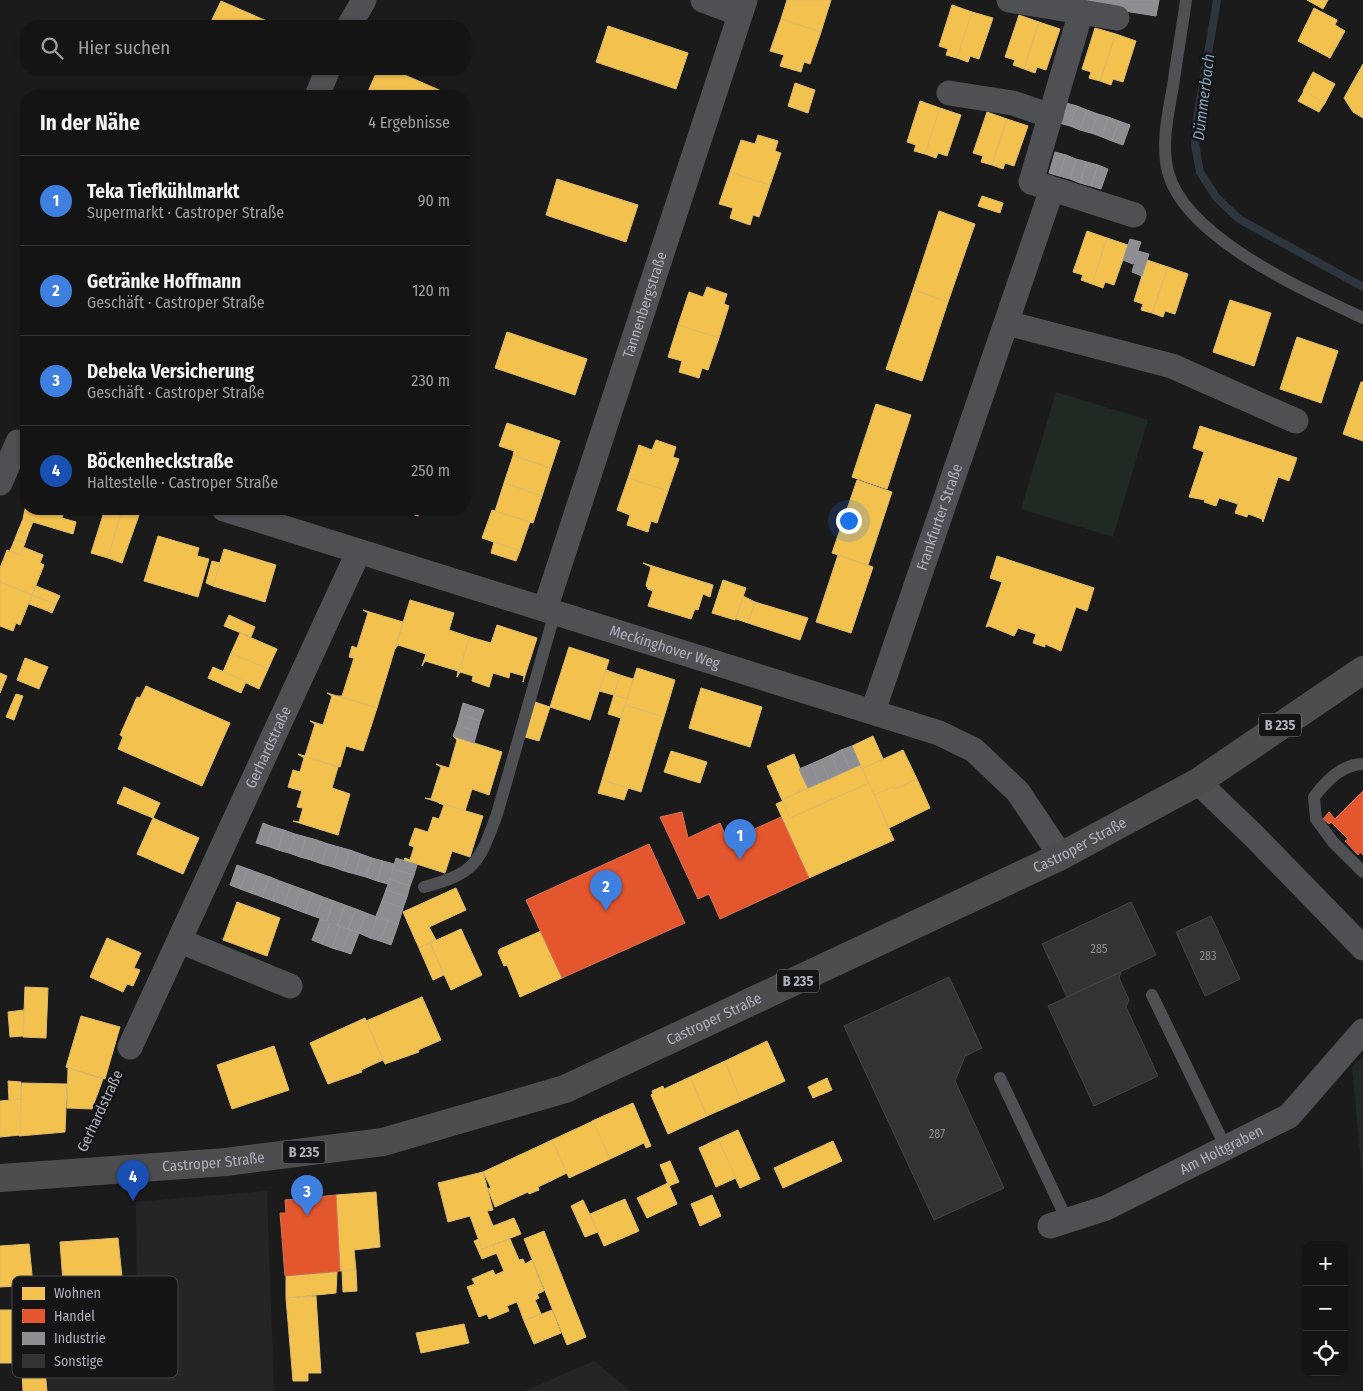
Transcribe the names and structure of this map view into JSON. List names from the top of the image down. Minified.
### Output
{"streets":{"main road":["B 235","Castroper Straße"],"street":["Tannenbergstraße","Frankfurter Straße","Meckinghover Weg","Gerhardstraße","Am Holtgraben"]},"crossings":[["Tannenbergstraße","Meckinghover Weg"],["Frankfurter Straße","Meckinghover Weg"],["Meckinghover Weg","Gerhardstraße"],["Meckinghover Weg","Castroper Straße"],["Gerhardstraße","Castroper Straße"]],"water":["Dümmerbach"],"house_numbers":["285","283","287"],"legend":["Wohnen","Handel","Industrie","Sonstige"],"page":{"search":"Hier suchen","heading":["In der Nähe","4 Ergebnisse"],"list":[{"mark":"1","name":"Teka Tiefkühlmarkt","note":"Supermarkt · Castroper Straße","value":"90 m"},{"mark":"2","name":"Getränke Hoffmann","note":"Geschäft · Castroper Straße","value":"120 m"},{"mark":"3","name":"Debeka Versicherung","note":"Geschäft · Castroper Straße","value":"230 m"},{"mark":"4","name":"Böckenheckstraße","note":"Haltestelle · Castroper Straße","value":"250 m"}],"pins":["1","2","4","3"],"map_buttons":["+","−"]}}
